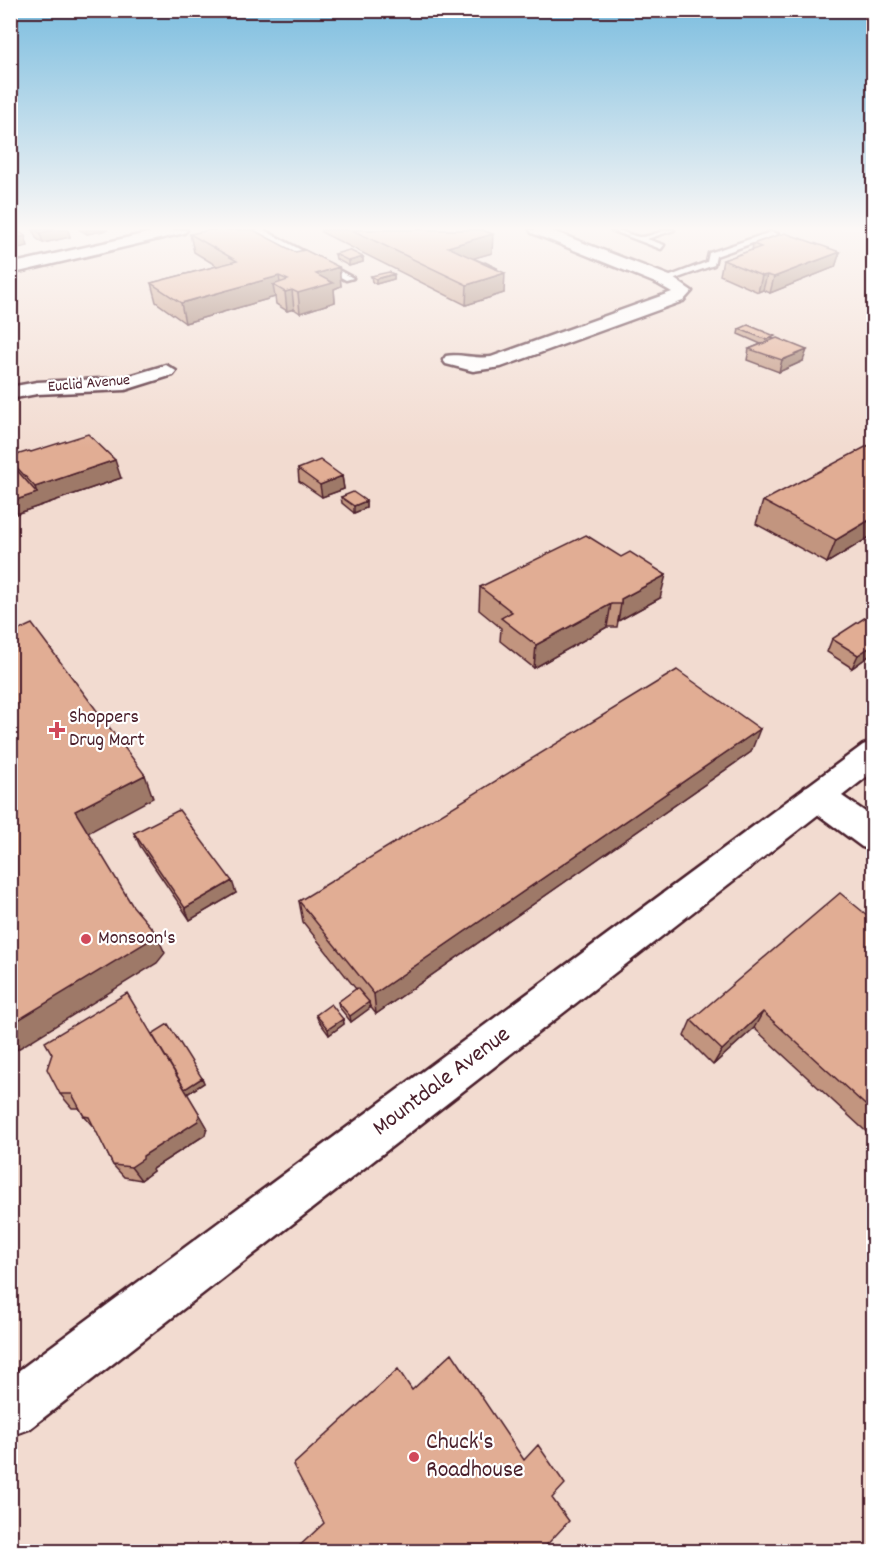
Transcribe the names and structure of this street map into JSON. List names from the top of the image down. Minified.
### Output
{"streets":{"street":["Euclid Avenue","Mountdale Avenue"]},"places":{"health":["Shoppers Drug Mart"],"other":["Monsoon's","Chuck's Roadhouse"]}}
